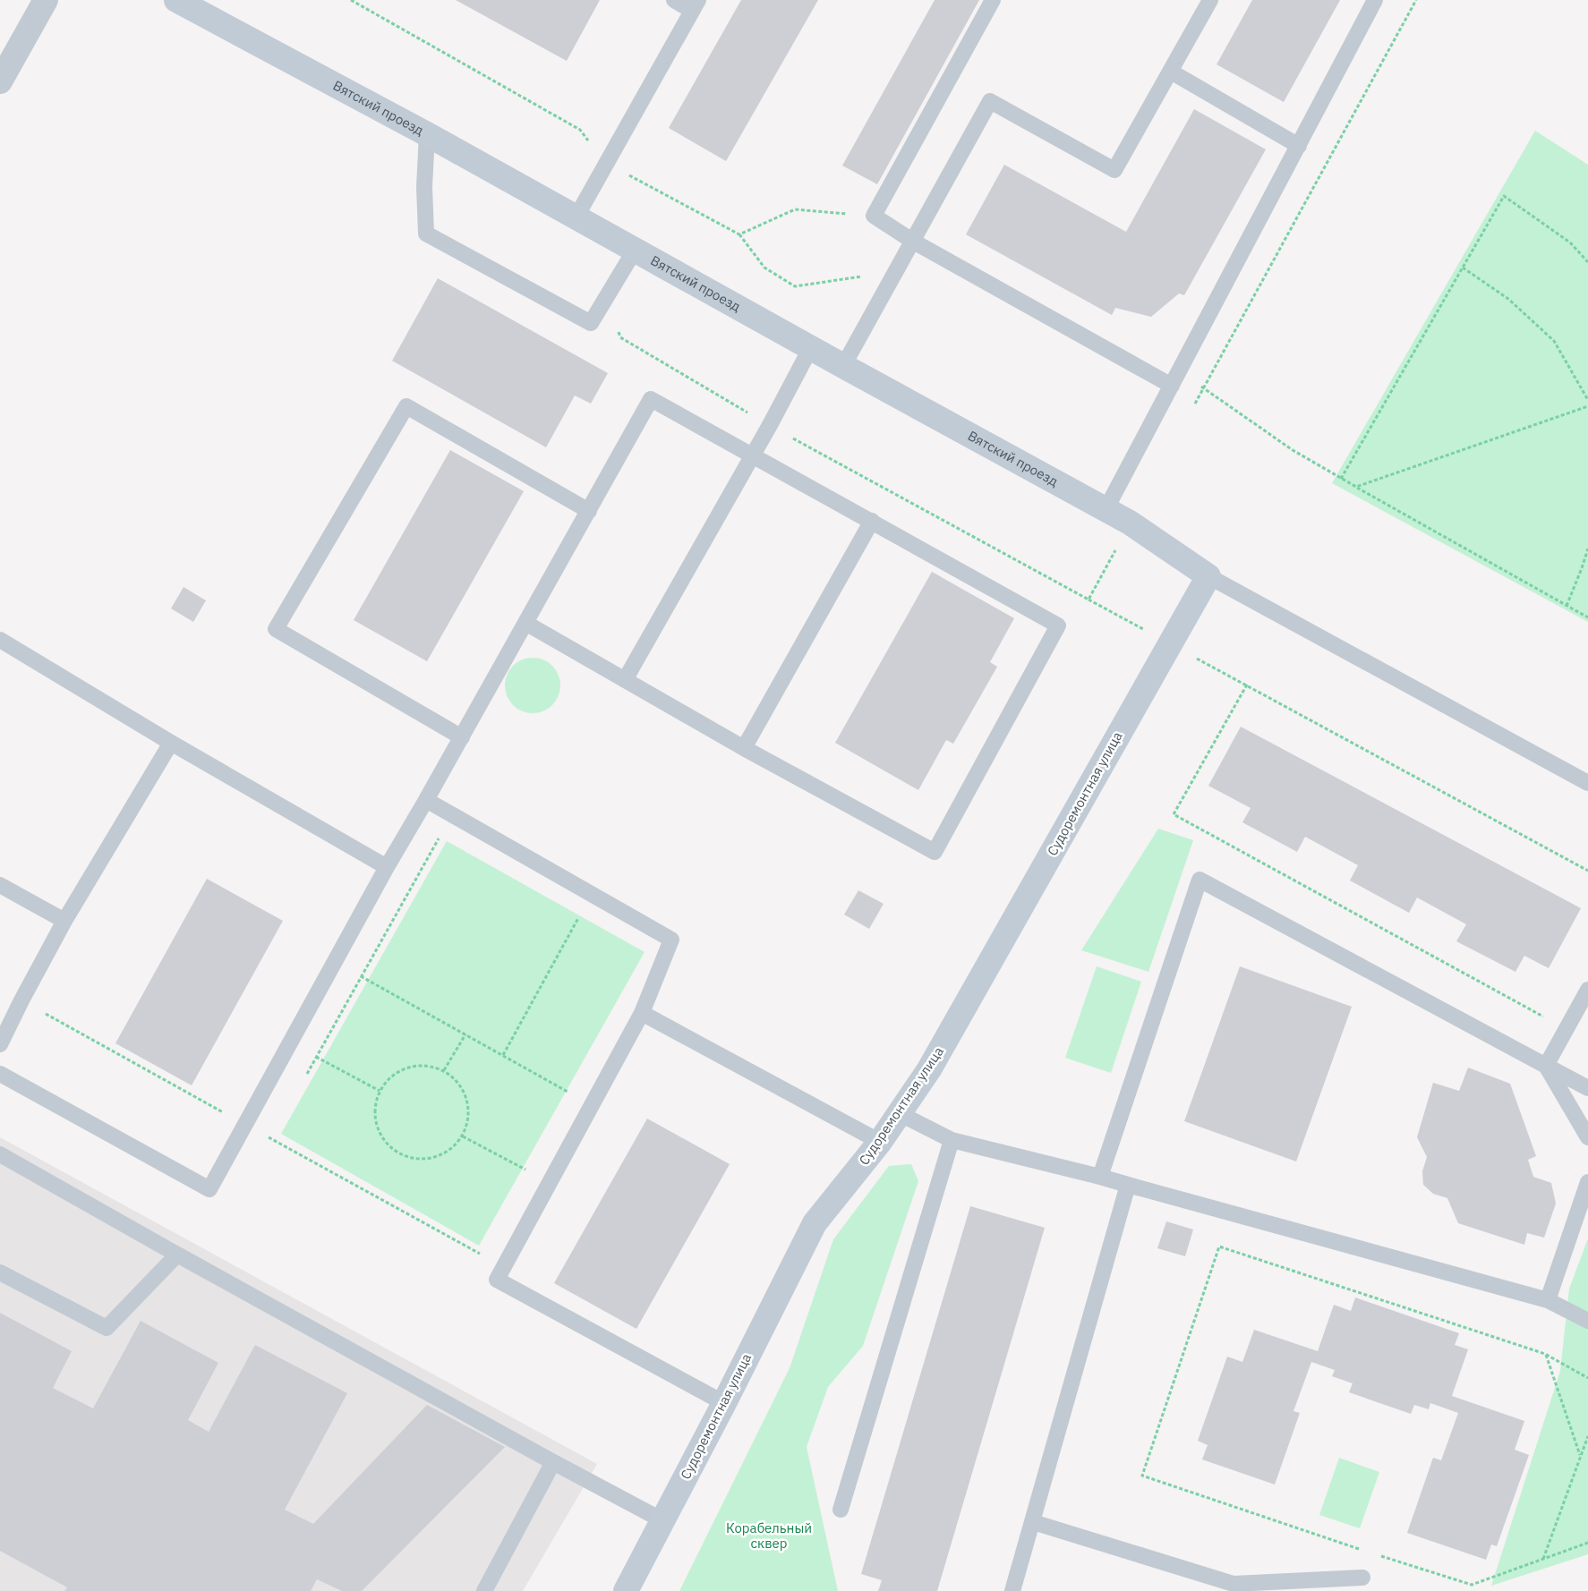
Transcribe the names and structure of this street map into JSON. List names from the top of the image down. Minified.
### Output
{"streets":{"street":["Вятский проезд","Судоремонтная улица"]},"crossings":[["Вятский проезд","Судоремонтная улица"]],"parks":["Корабельный сквер"]}
